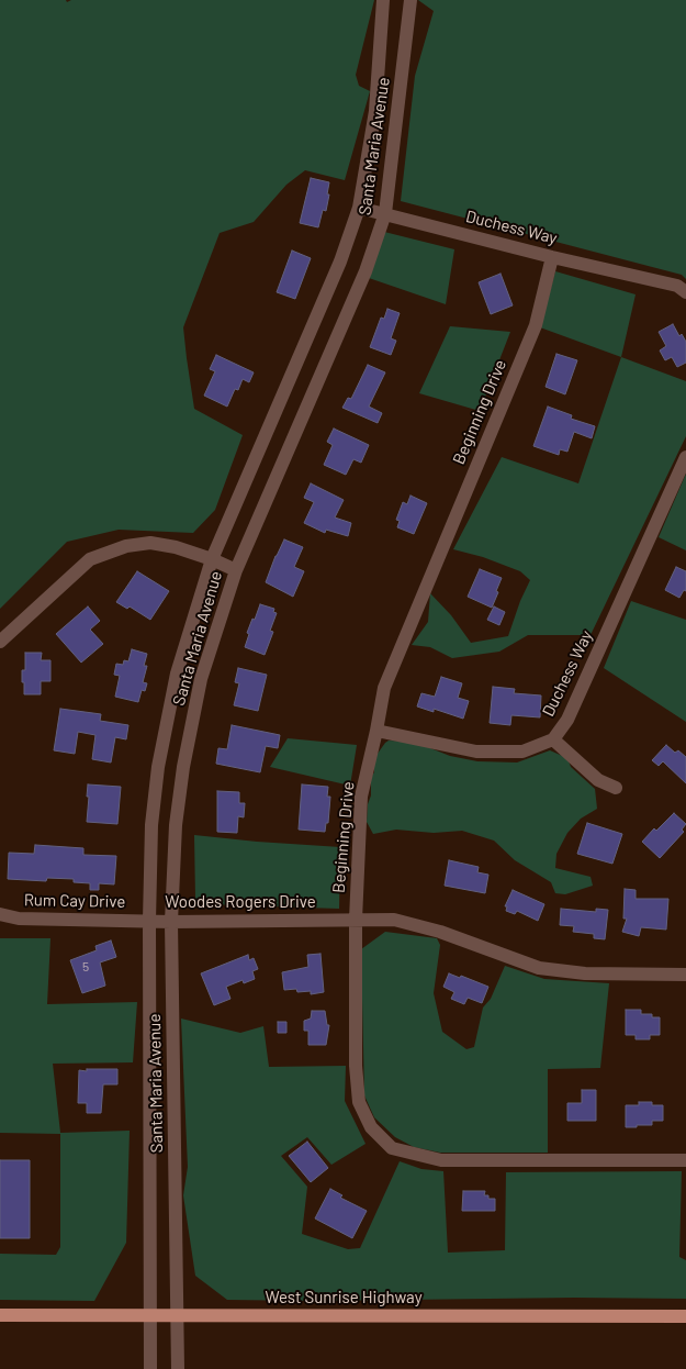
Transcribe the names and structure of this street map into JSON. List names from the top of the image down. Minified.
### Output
{"streets":{"main road":["West Sunrise Highway"],"street":["Santa Maria Avenue","Duchess Way","Beginning Drive","Rum Cay Drive","Woodes Rogers Drive"]},"crossings":[["Santa Maria Avenue","Duchess Way"],["Santa Maria Avenue","Rum Cay Drive"],["Santa Maria Avenue","Woodes Rogers Drive"],["Santa Maria Avenue","West Sunrise Highway"],["Duchess Way","Beginning Drive"],["Beginning Drive","Woodes Rogers Drive"],["Rum Cay Drive","Woodes Rogers Drive"]],"house_numbers":["5"]}
